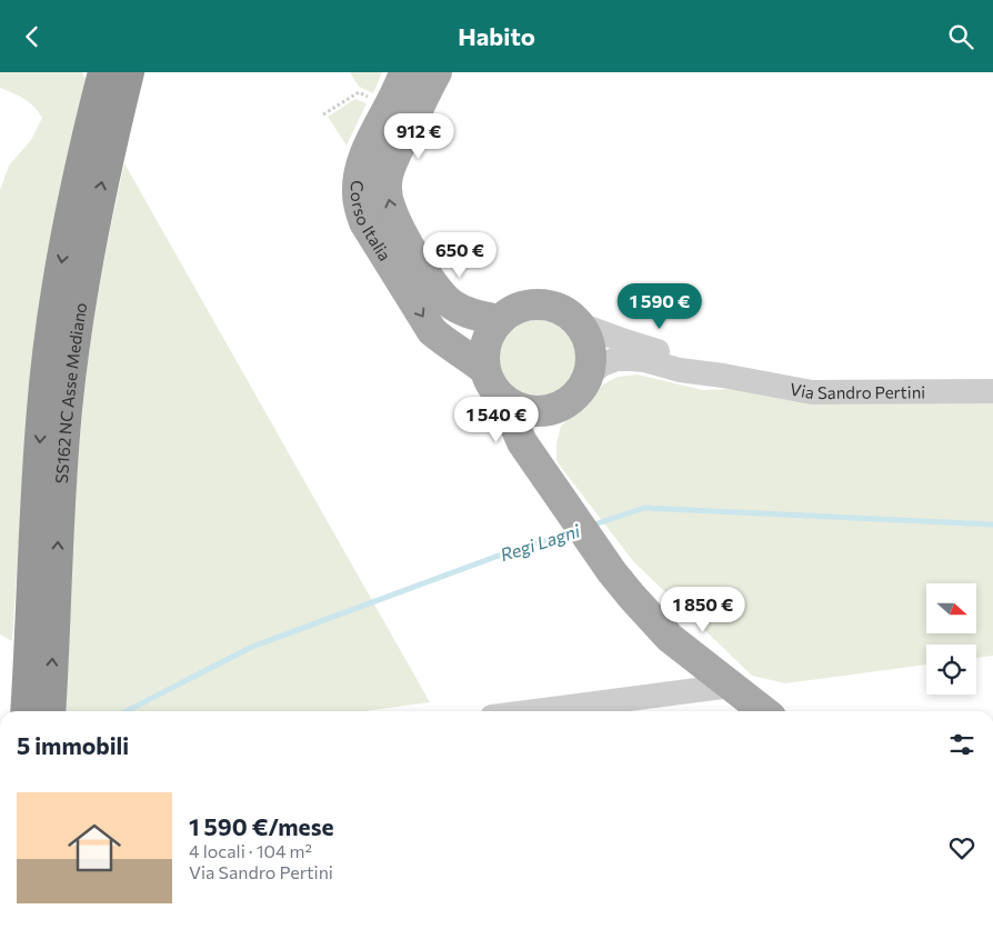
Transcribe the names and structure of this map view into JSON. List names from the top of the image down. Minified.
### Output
{"streets":{"highway":["SS162 NC Asse Mediano"],"main road":["Corso Italia"],"street":["Via Sandro Pertini"]},"crossings":[["Corso Italia","Via Sandro Pertini"]],"water":["Regi Lagni"],"north":"right","page":{"header":"Habito","price":["912 €","650 €","1 590 €","1 540 €","1 850 €"],"heading":"5 immobili","list":[{"name":"1 590 €/mese","note":"4 locali · 104 m² · Via Sandro Pertini"}]}}
